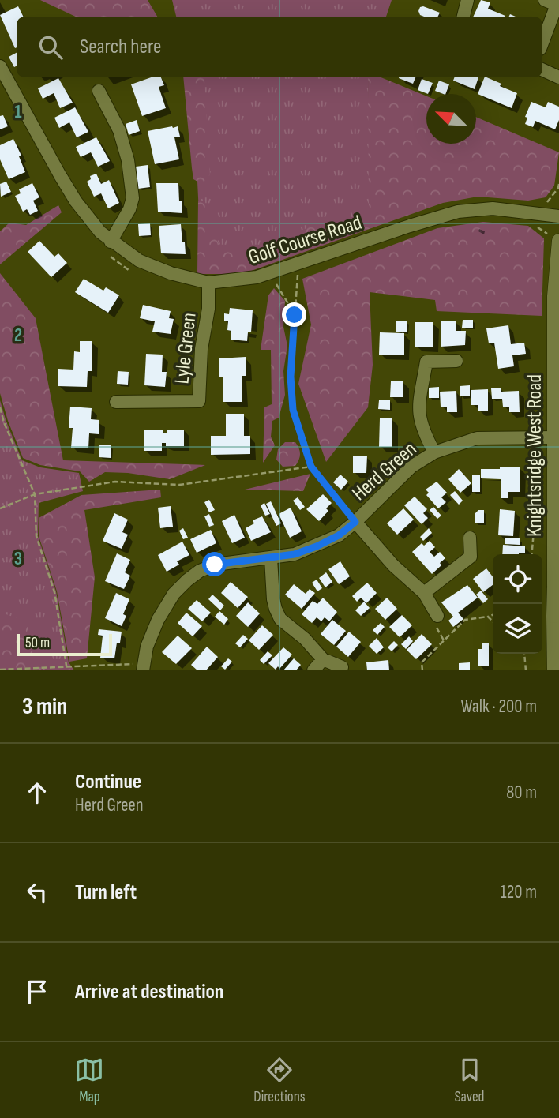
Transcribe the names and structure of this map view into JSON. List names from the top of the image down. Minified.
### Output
{"streets":{"street":["Golf Course Road","Lyle Green","Knightsridge West Road","Herd Green"]},"crossings":[["Golf Course Road","Lyle Green"],["Knightsridge West Road","Herd Green"]],"scale_bar":"50 m","north":"top left","page":{"search":"Search here","scale":"50 m","heading":["3 min","Walk · 200 m"],"list":[["Continue","Herd Green","80 m"],["Turn left","120 m"],"Arrive at destination"],"nav":["Map","Directions","Saved"]},"grid":{"rows":["1","2","3"]}}
